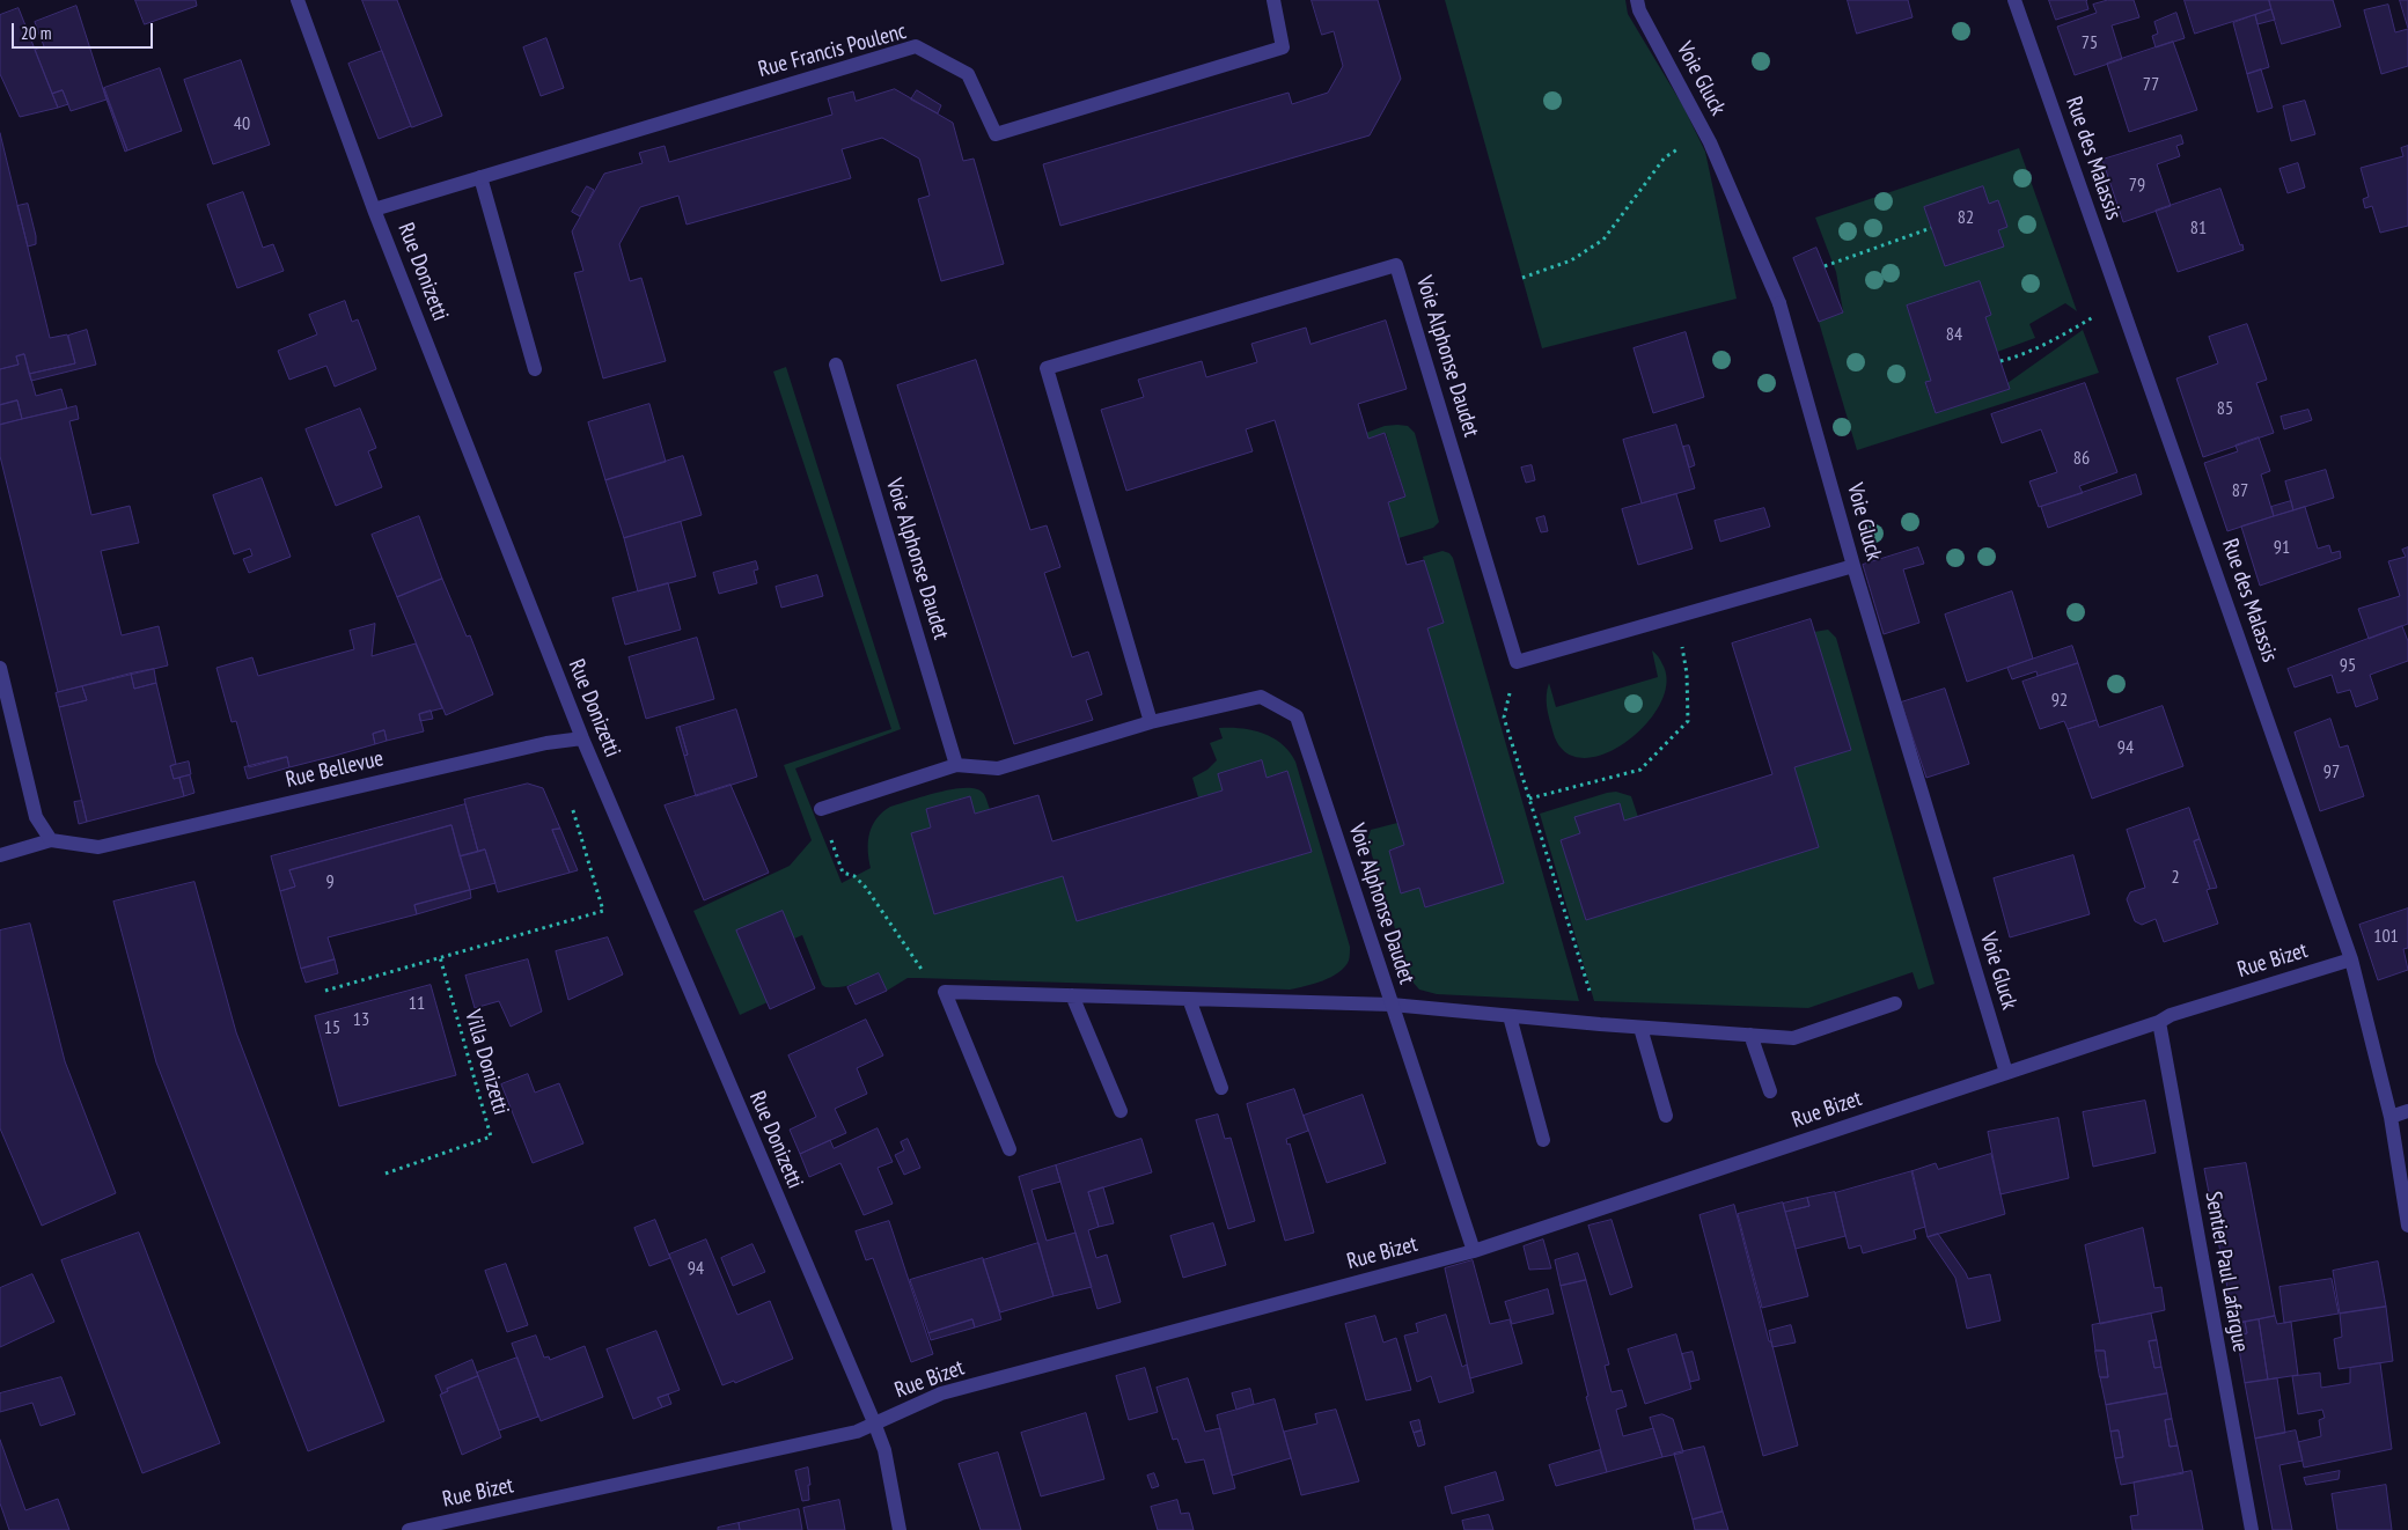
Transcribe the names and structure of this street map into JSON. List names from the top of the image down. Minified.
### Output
{"streets":{"street":["Rue Francis Poulenc","Voie Gluck","Rue des Malassis","Rue Donizetti","Voie Alphonse Daudet","Rue Bellevue","Rue Bizet","Sentier Paul Lafargue"],"path":["Villa Donizetti"]},"crossings":[["Rue Francis Poulenc","Rue Donizetti"],["Voie Gluck","Rue Bizet"],["Rue des Malassis","Rue Bizet"],["Rue Donizetti","Rue Bellevue"],["Rue Donizetti","Rue Bizet"],["Voie Alphonse Daudet","Rue Bizet"],["Rue Bizet","Sentier Paul Lafargue"]],"house_numbers":["75","77","40","79","82","81","84","85","86","87","91","95","92","94","97","2","9","101","11","13","15","94"],"scale_bar":"20 m"}
